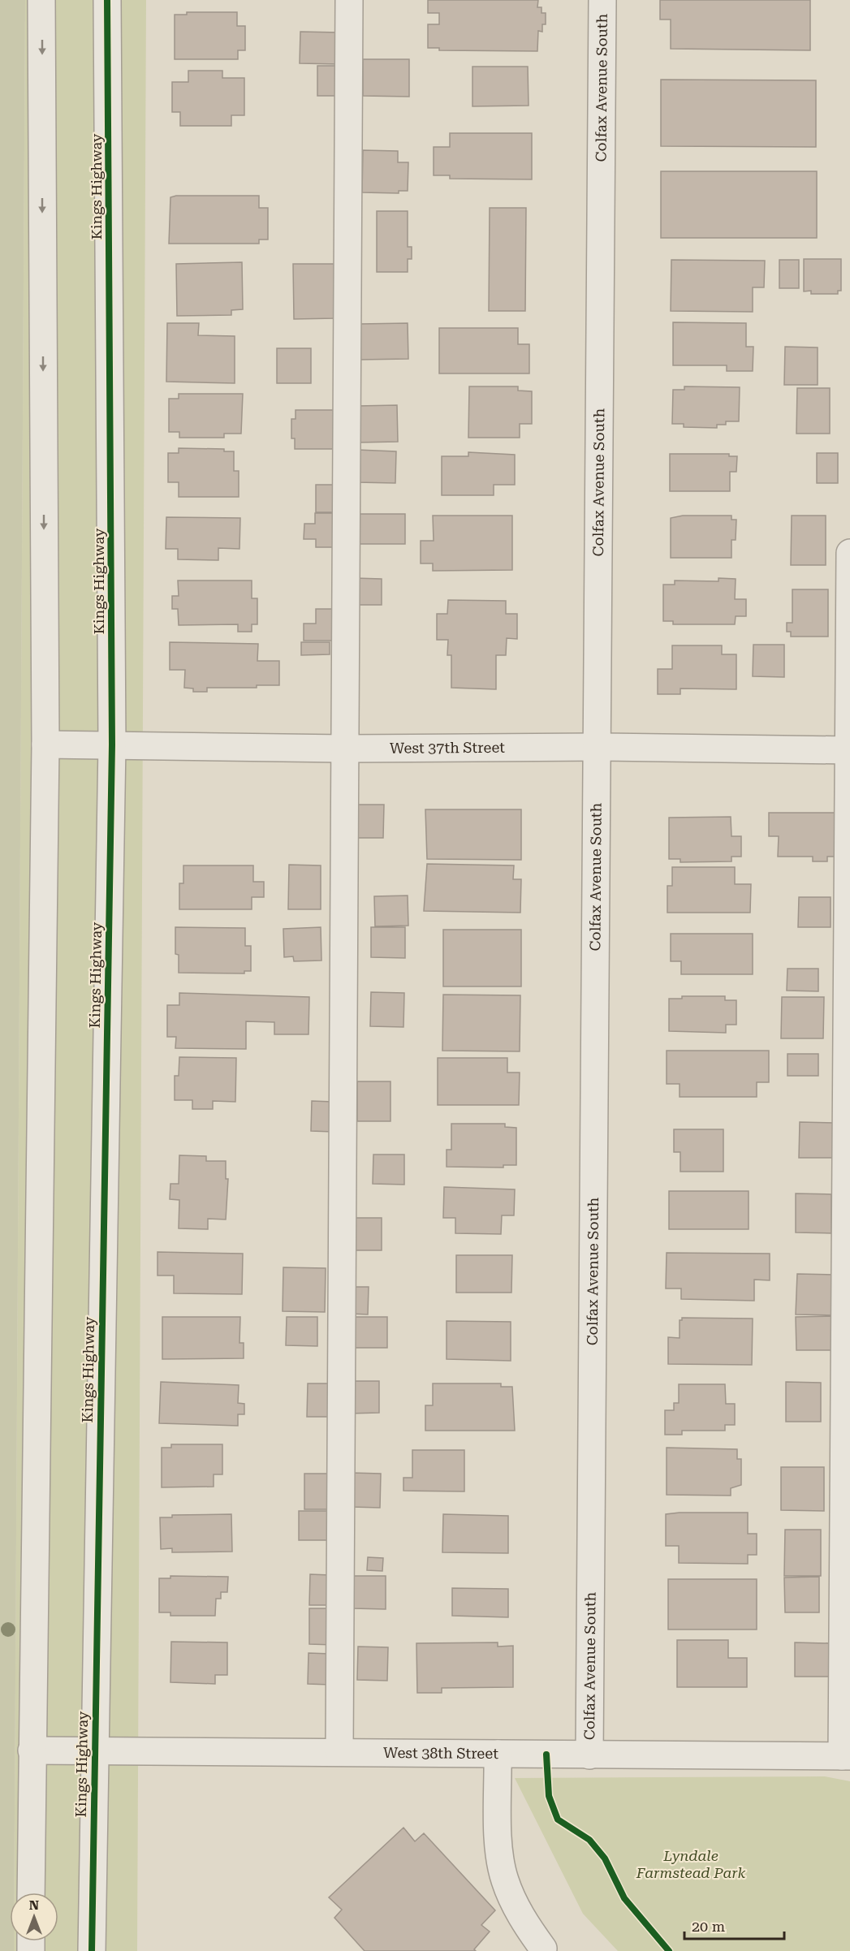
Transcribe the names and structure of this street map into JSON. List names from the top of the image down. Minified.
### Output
{"streets":{"street":["Colfax Avenue South","Kings Highway","West 37th Street","West 38th Street"]},"crossings":[["Colfax Avenue South","West 37th Street"],["Colfax Avenue South","West 38th Street"],["Kings Highway","West 37th Street"],["Kings Highway","West 38th Street"]],"parks":["Lyndale Farmstead Park"],"scale_bar":"20 m","north":"top"}
